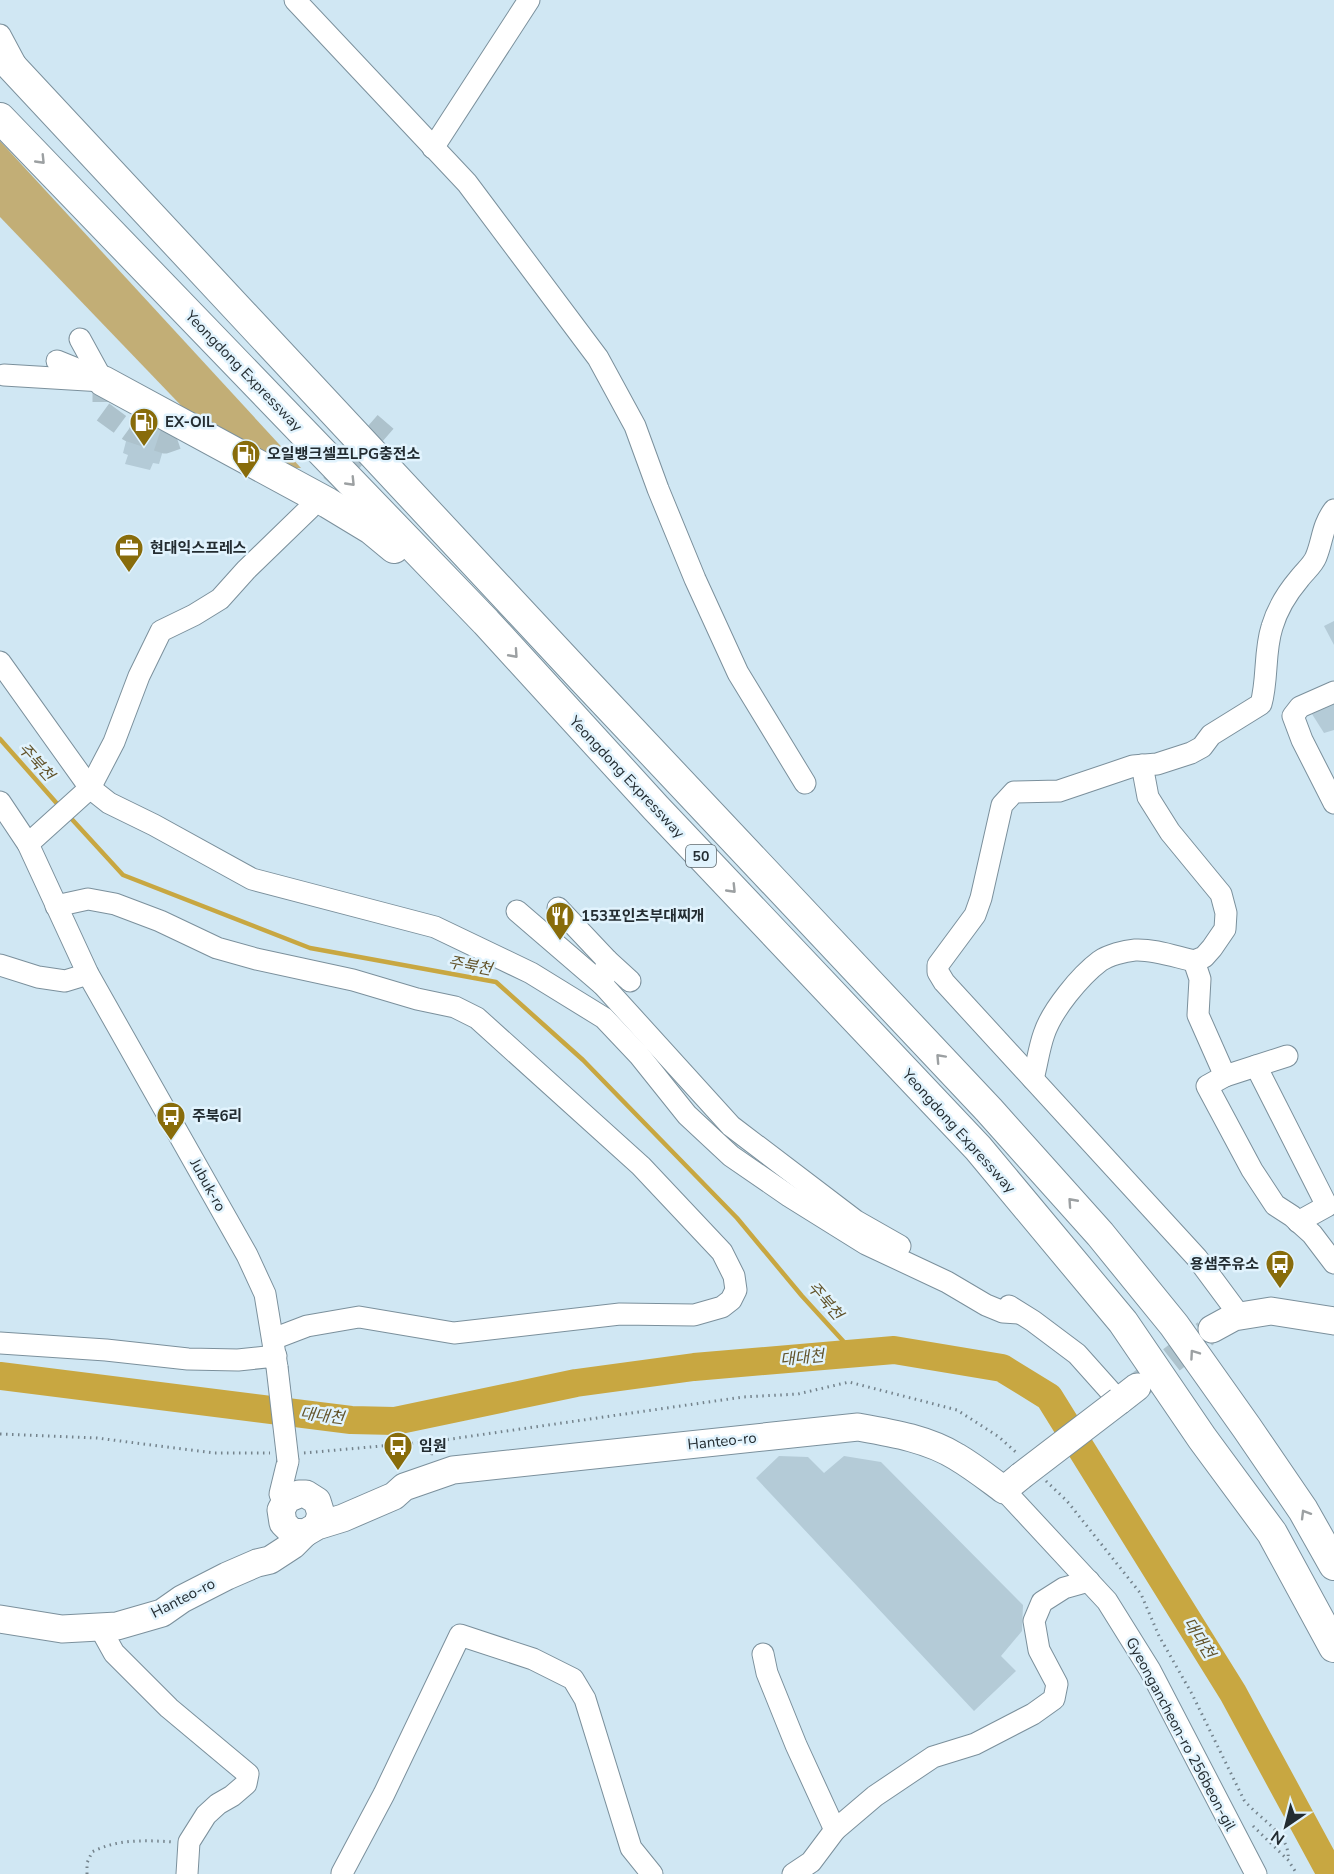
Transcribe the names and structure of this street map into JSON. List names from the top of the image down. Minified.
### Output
{"streets":{"highway":["Yeongdong Expressway","50"],"main road":["Hanteo-ro"],"street":["Jubuk-ro","Gyeongancheon-ro 256beon-gil"]},"crossings":[["Jubuk-ro","Hanteo-ro"],["Hanteo-ro","Gyeongancheon-ro 256beon-gil"]],"water":["주북천","대대천"],"places":{"fuel station":["EX-OIL","오일뱅크셀프LPG충전소"],"office":["현대익스프레스"],"restaurant":["153포인츠부대찌개"],"bus stop":["주북6리","용샘주유소","임원"]},"north":"bottom left"}
